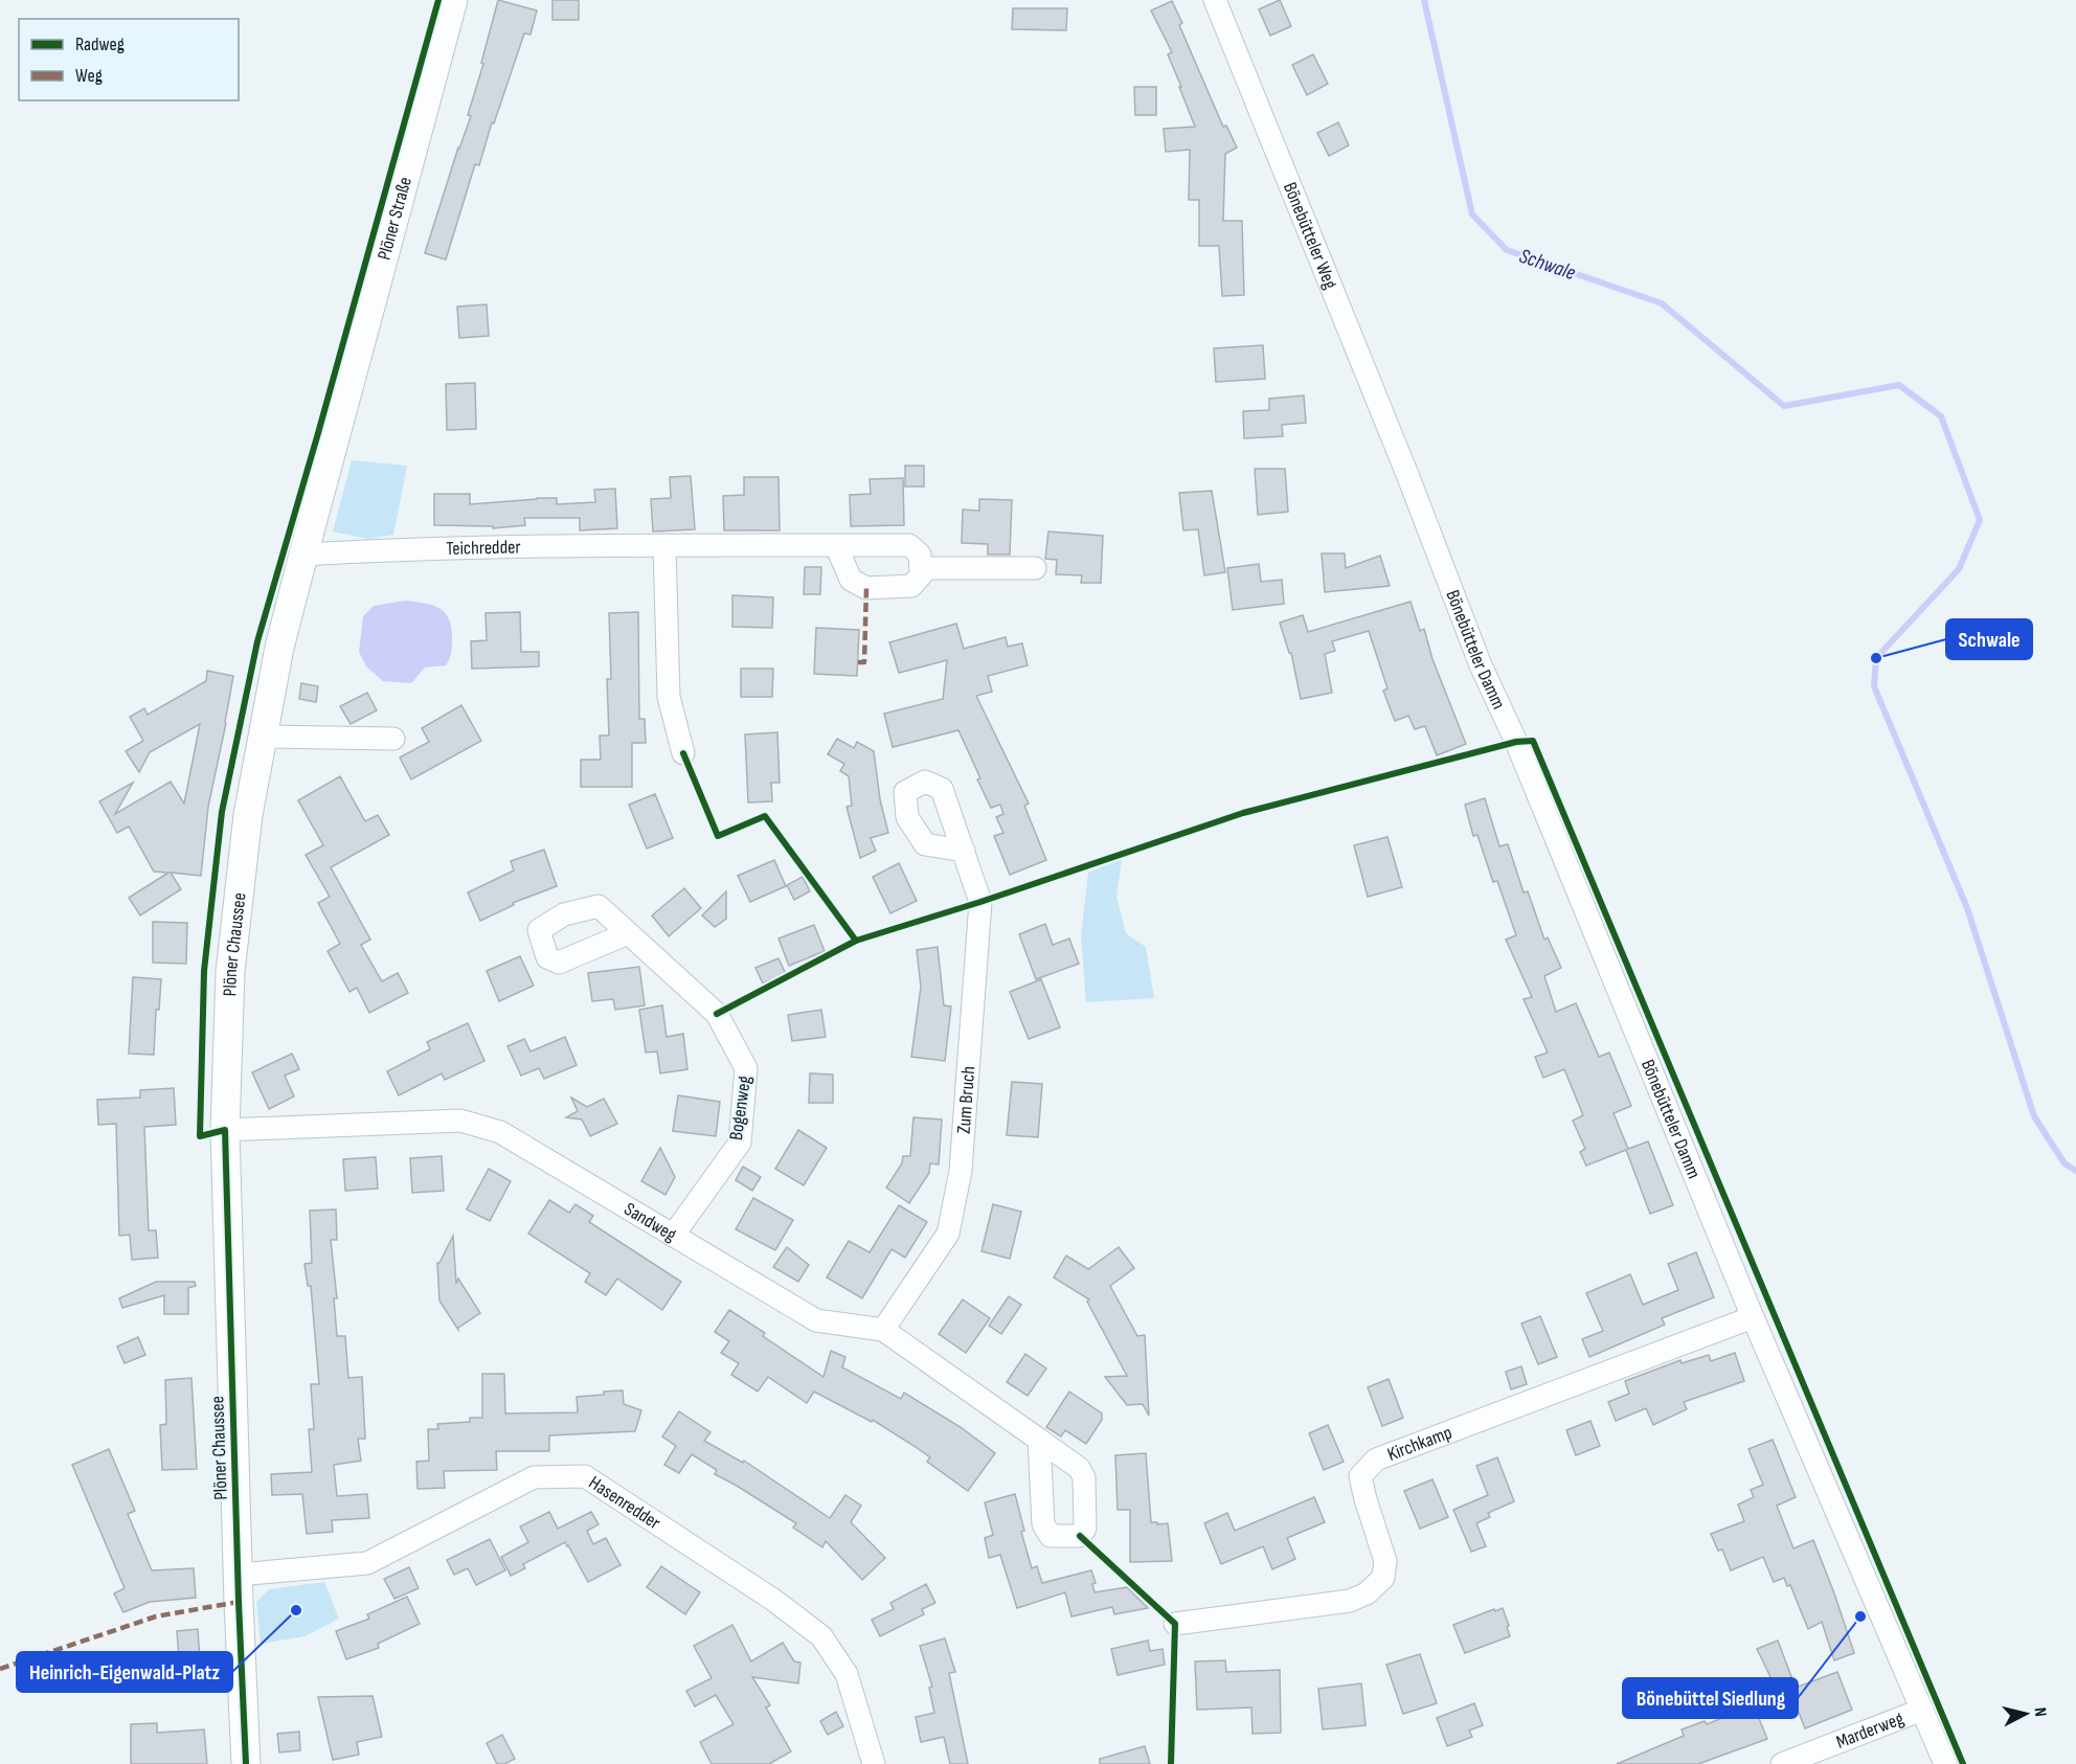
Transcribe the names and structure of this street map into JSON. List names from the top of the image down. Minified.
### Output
{"streets":{"main road":["Plöner Straße","Plöner Chaussee"],"street":["Bönebütteler Weg","Teichredder","Bönebütteler Damm","Zum Bruch","Bogenweg","Sandweg","Kirchkamp","Hasenredder","Marderweg"]},"crossings":[["Plöner Straße","Plöner Chaussee"],["Bönebütteler Weg","Bönebütteler Damm"],["Teichredder","Plöner Chaussee"],["Bönebütteler Damm","Kirchkamp"],["Bönebütteler Damm","Marderweg"],["Plöner Chaussee","Sandweg"],["Plöner Chaussee","Hasenredder"],["Zum Bruch","Sandweg"],["Bogenweg","Sandweg"]],"water":["Schwale"],"places":["Schwale","Heinrich-Eigenwald-Platz","Bönebüttel Siedlung"],"legend":["Radweg","Weg"],"north":"right"}
